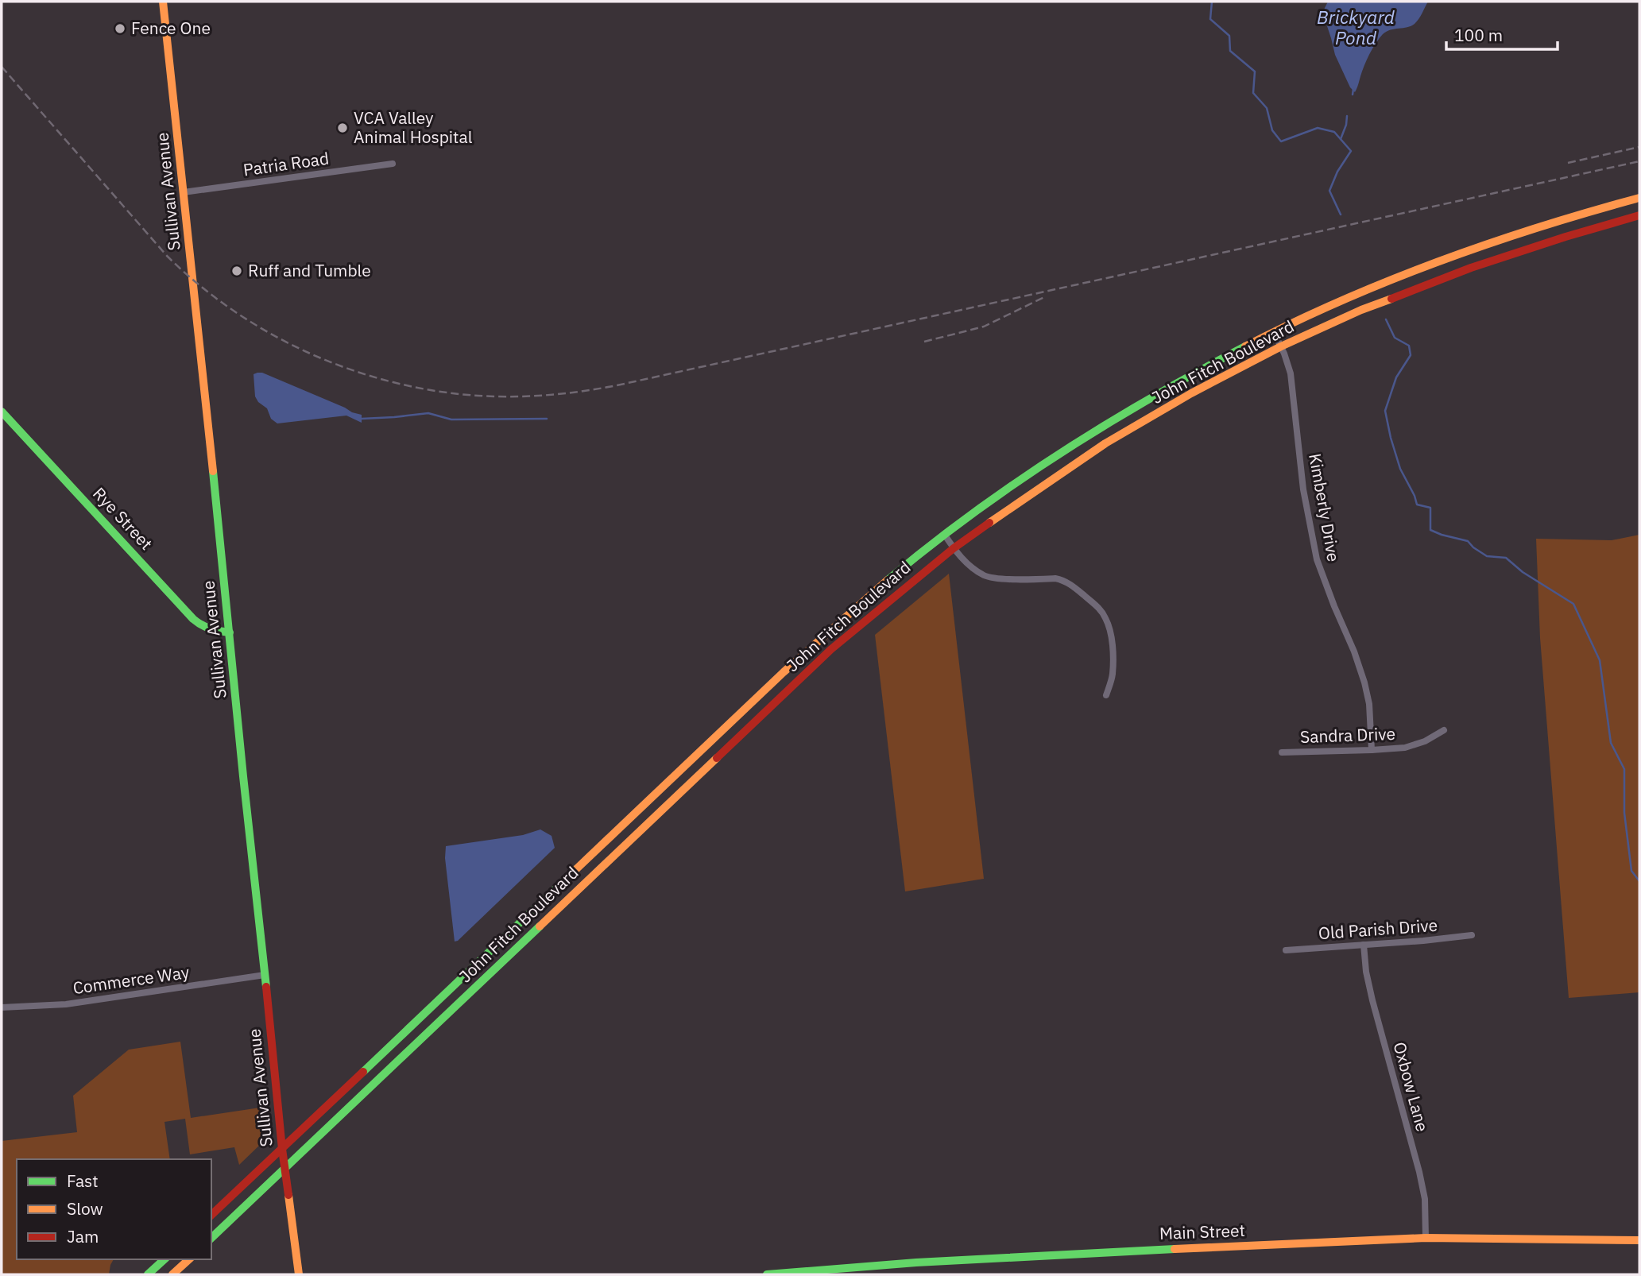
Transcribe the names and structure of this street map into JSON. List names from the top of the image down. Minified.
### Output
{"streets":{"main road":["Sullivan Avenue","John Fitch Boulevard","Rye Street","Main Street"],"street":["Patria Road","Kimberly Drive","Sandra Drive","Old Parish Drive","Commerce Way","Oxbow Lane"]},"crossings":[["Patria Road","Sullivan Avenue"],["Sullivan Avenue","John Fitch Boulevard"],["Sullivan Avenue","Rye Street"],["Sullivan Avenue","Commerce Way"],["John Fitch Boulevard","Kimberly Drive"],["Kimberly Drive","Sandra Drive"],["Old Parish Drive","Oxbow Lane"],["Oxbow Lane","Main Street"]],"water":["Brickyard Pond"],"places":["Fence One","VCA Valley Animal Hospital","Ruff and Tumble"],"legend":["Fast","Slow","Jam"],"scale_bar":"100 m"}
